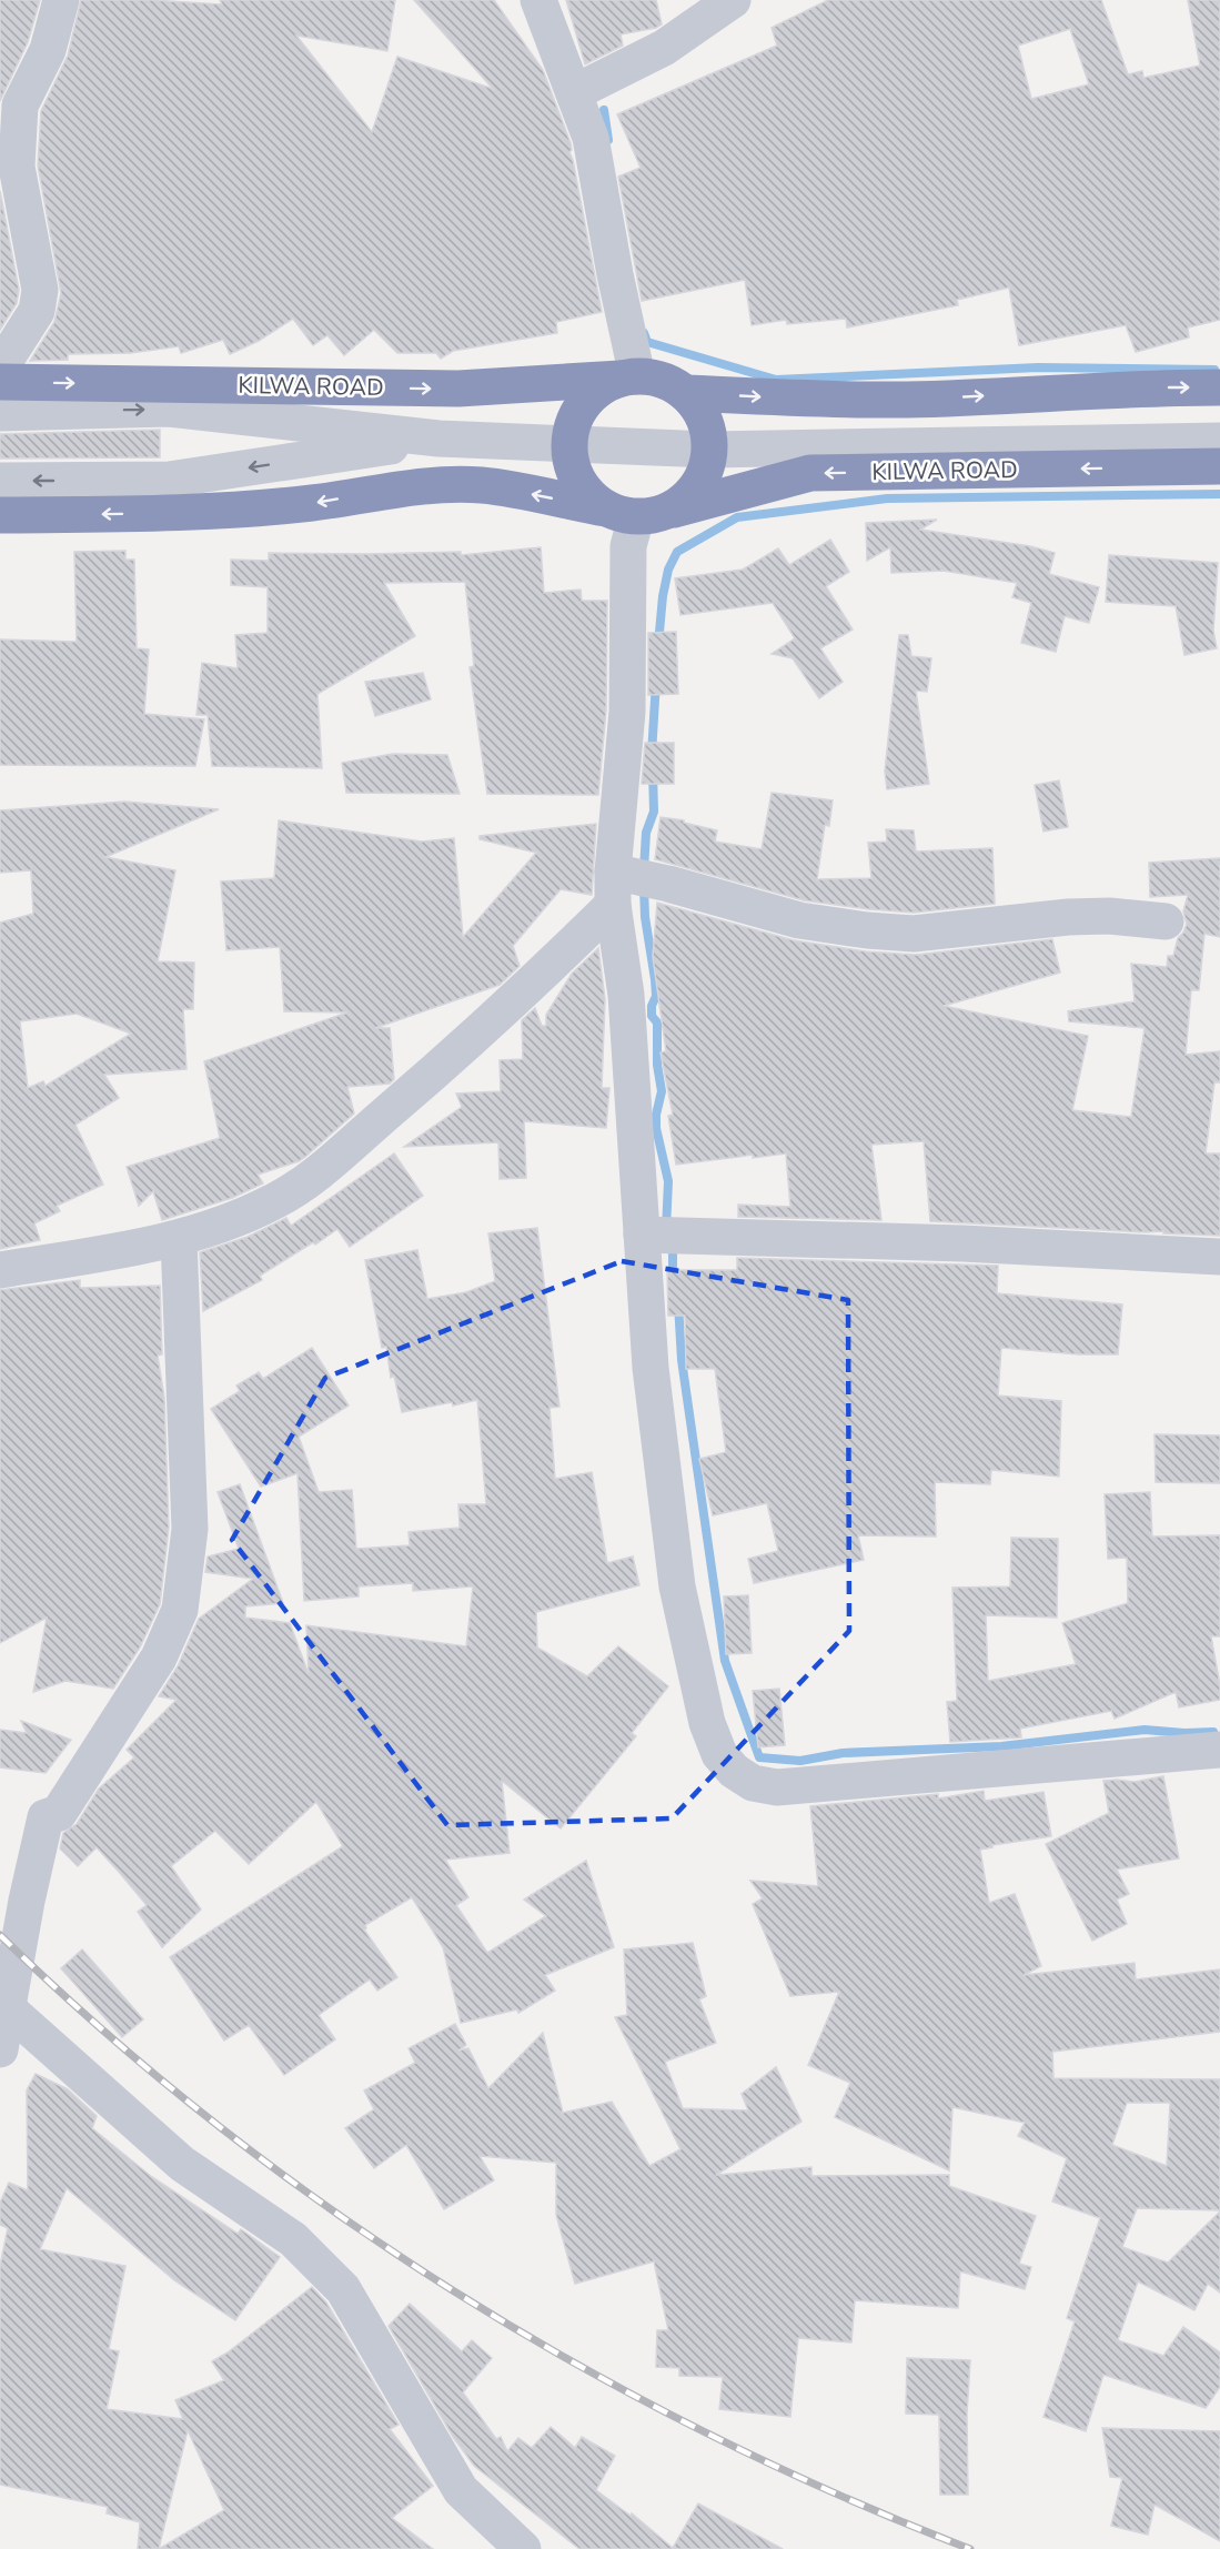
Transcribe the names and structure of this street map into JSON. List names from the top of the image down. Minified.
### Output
{"streets":{"highway":["KILWA ROAD"]}}
